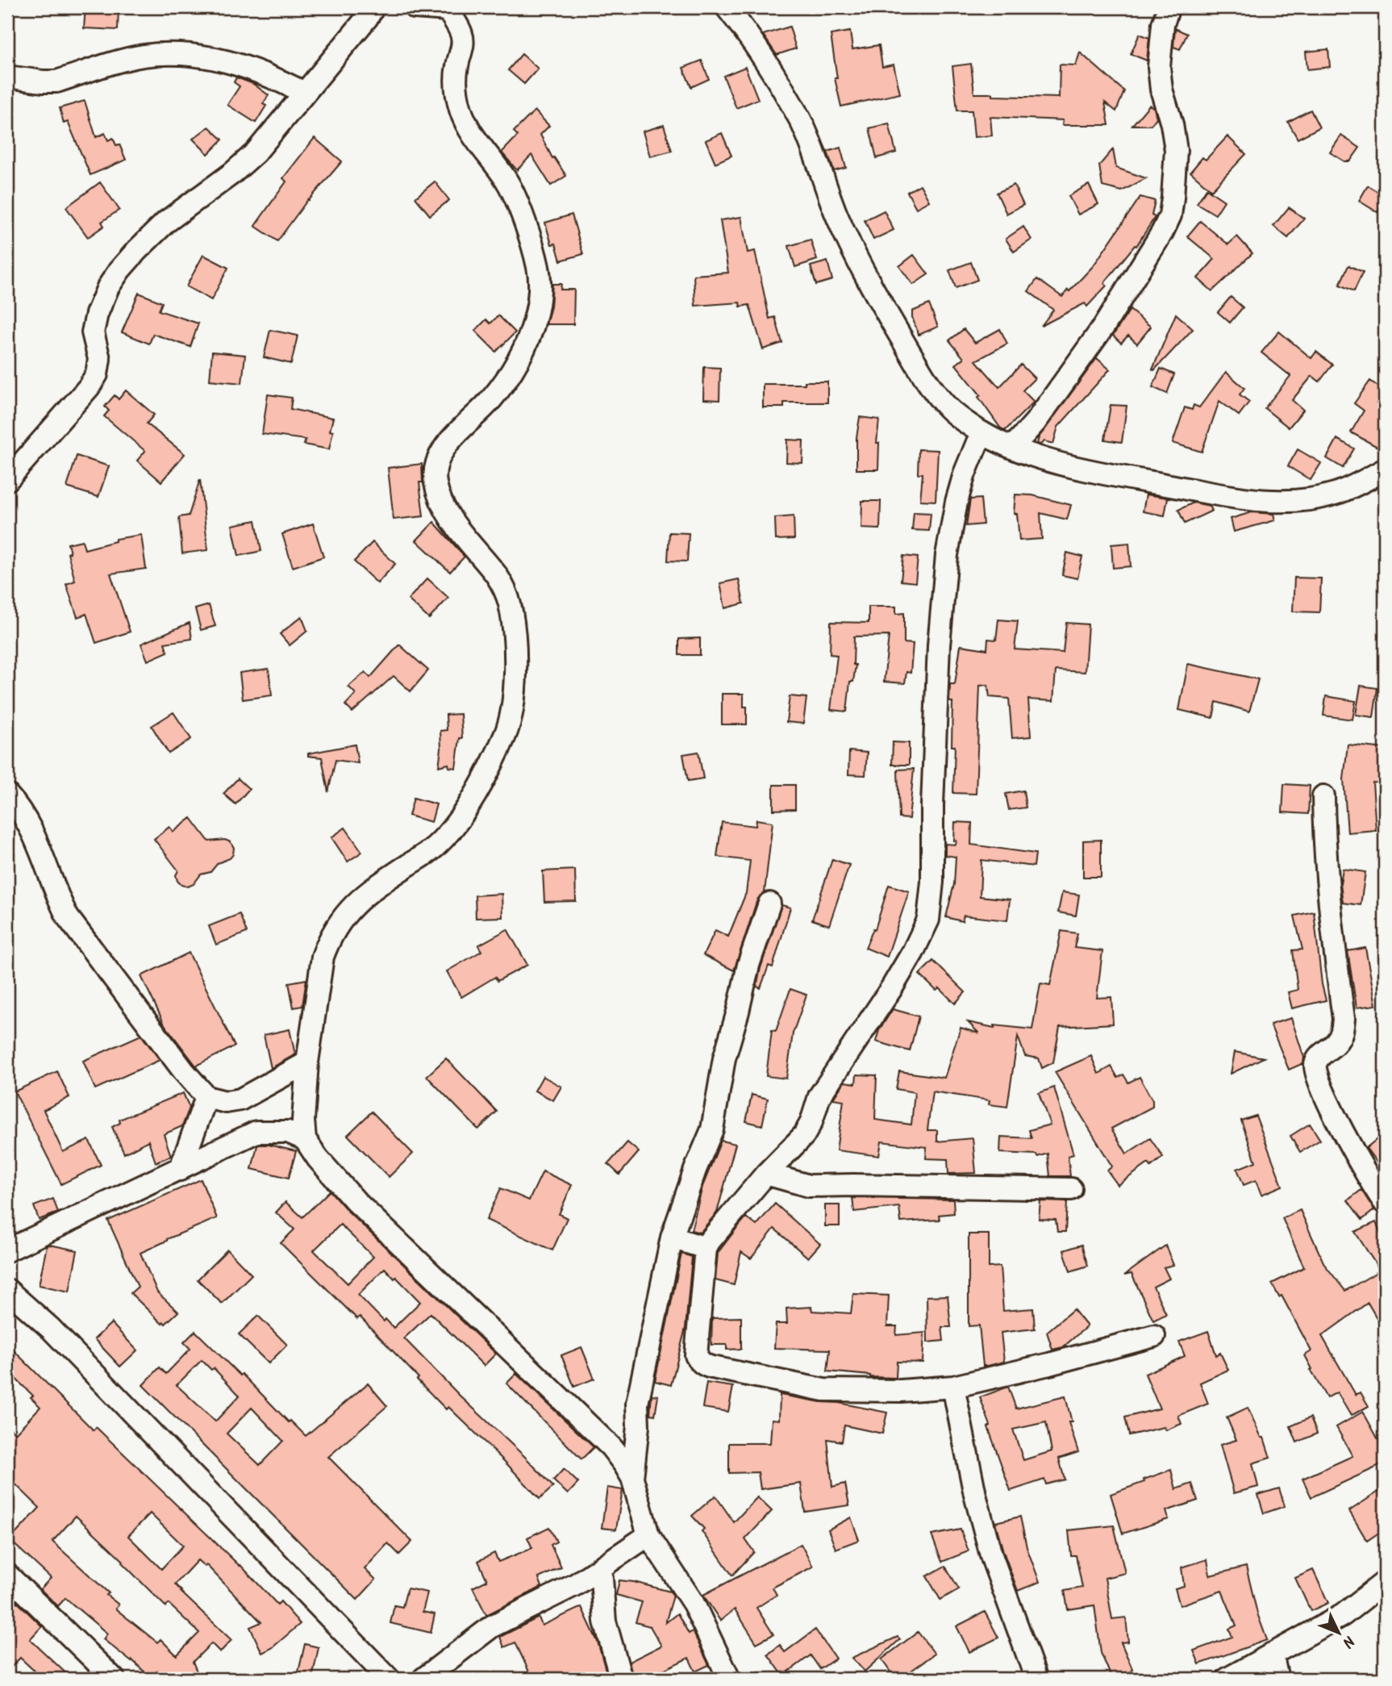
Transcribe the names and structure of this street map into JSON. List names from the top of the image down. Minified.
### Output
{"north":"bottom right"}
